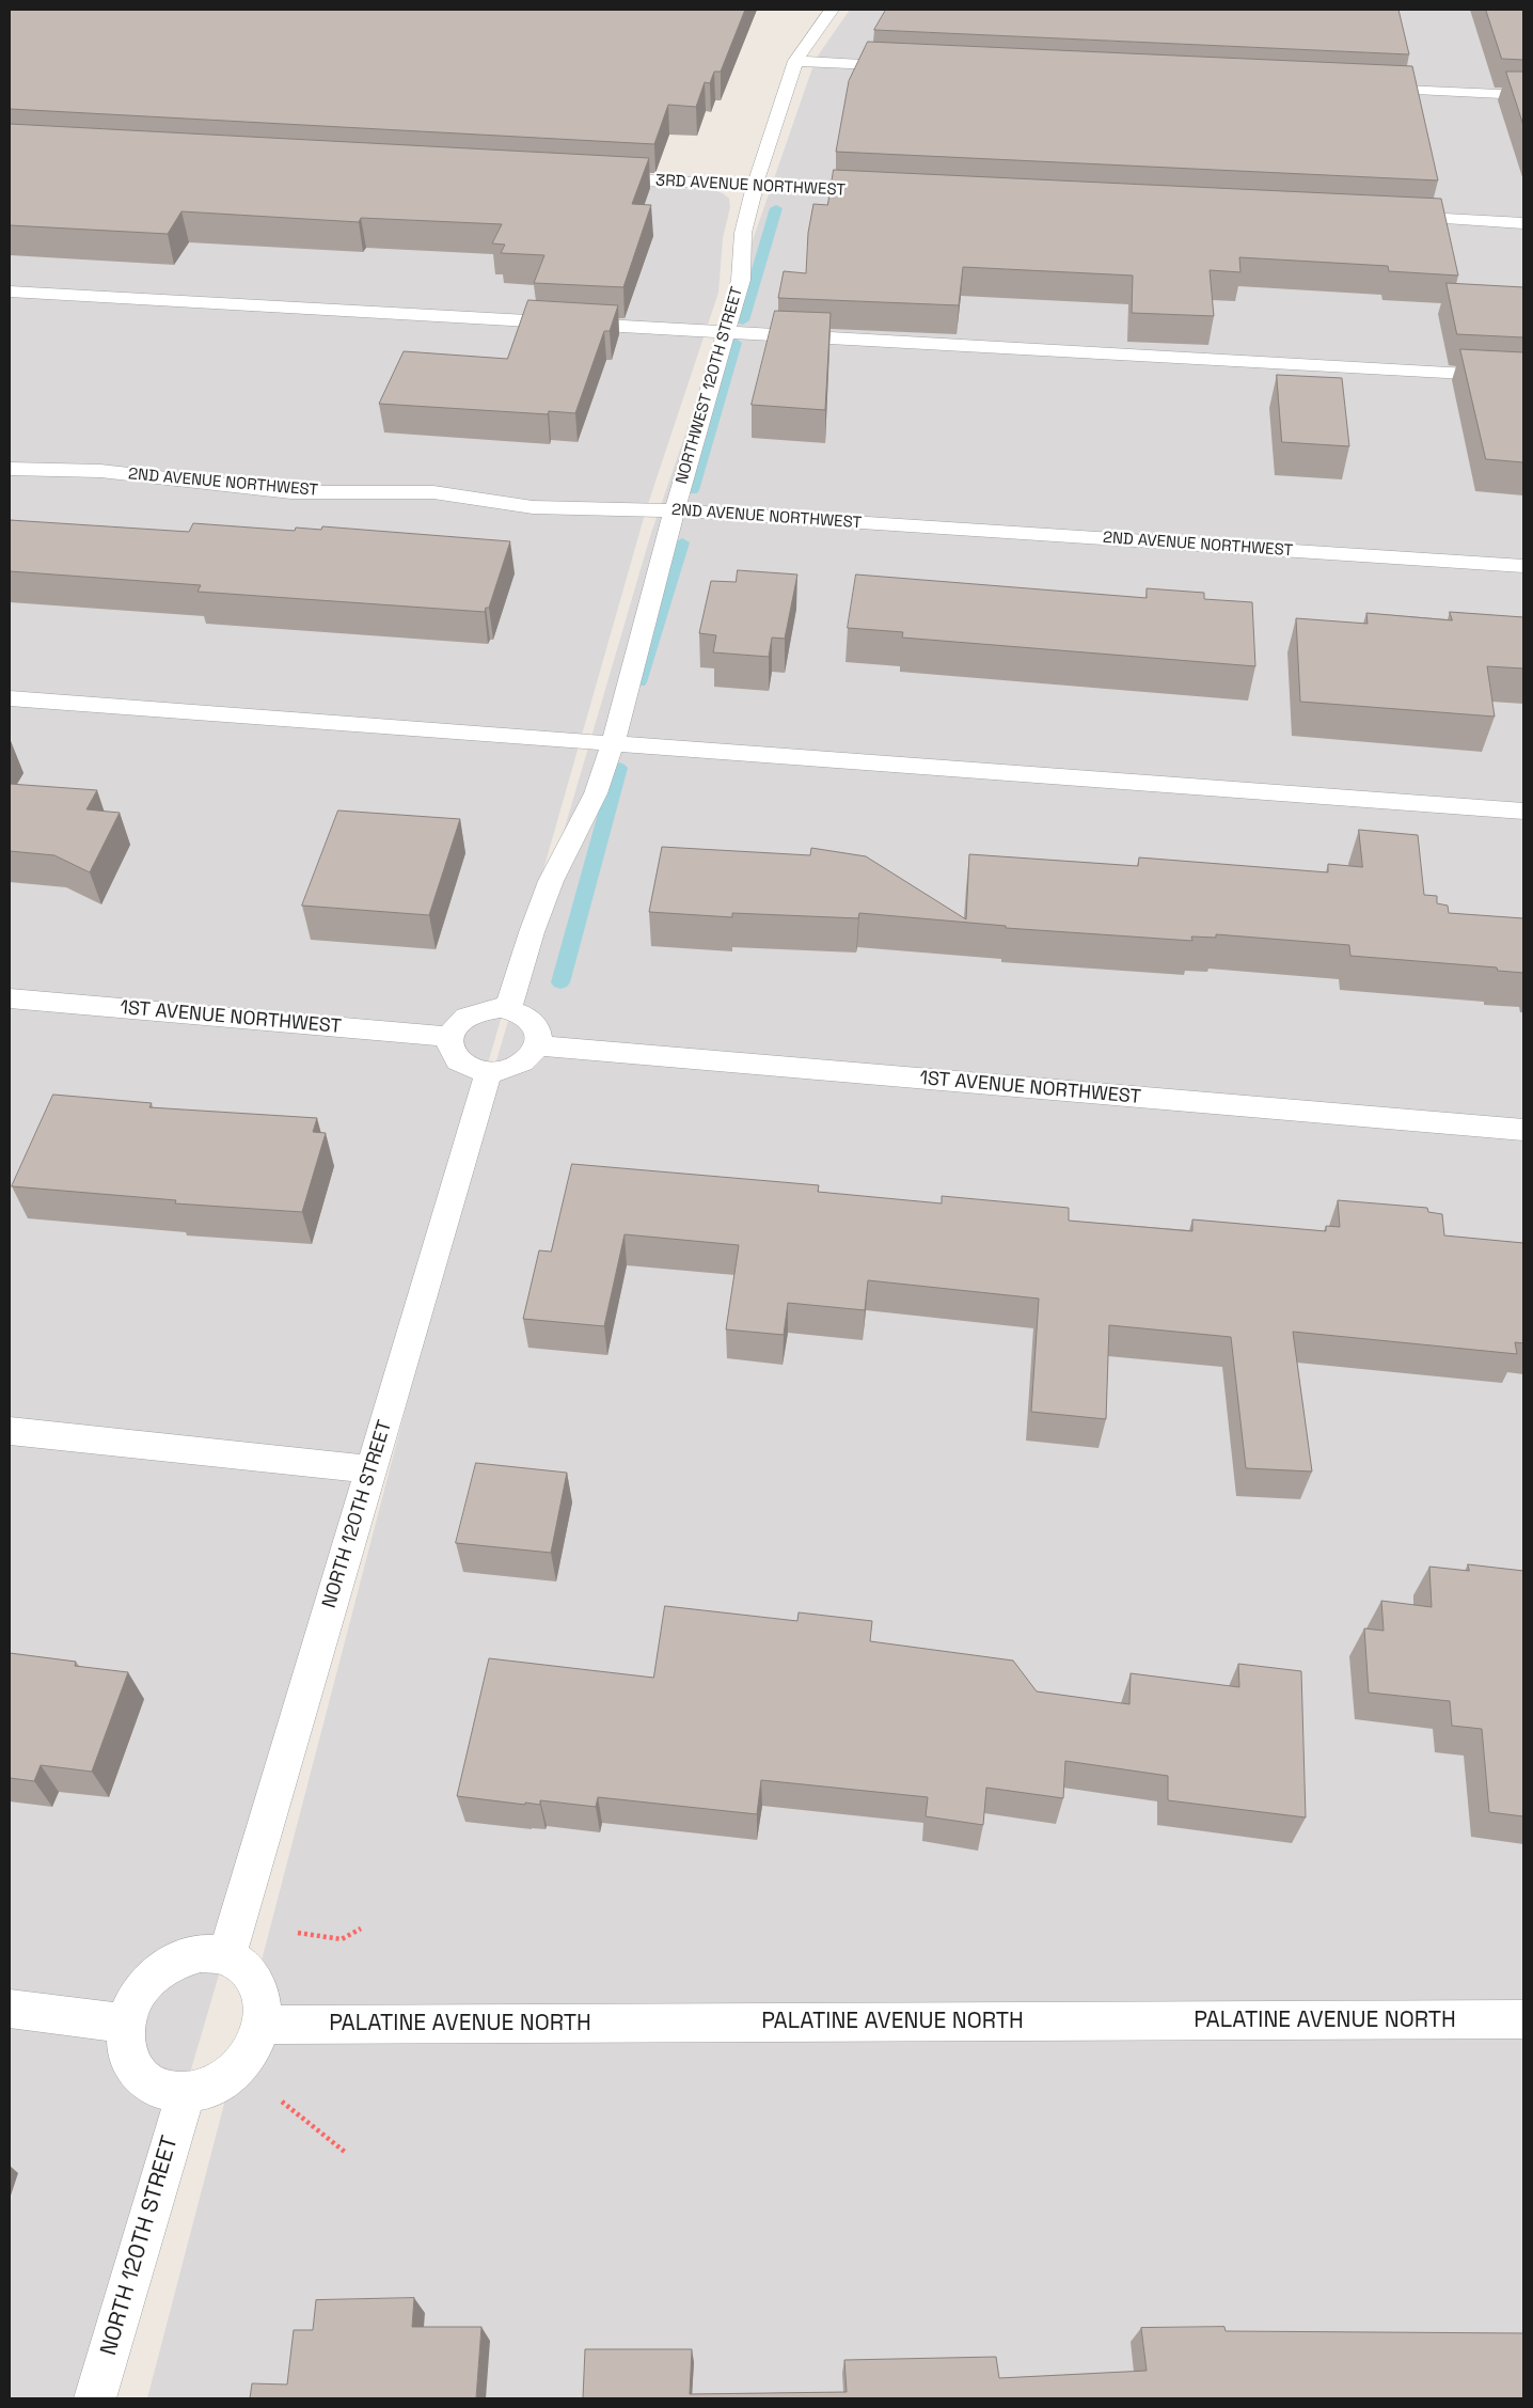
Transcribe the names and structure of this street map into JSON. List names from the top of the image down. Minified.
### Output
{"streets":{"street":["3RD AVENUE NORTHWEST","NORTHWEST 120TH STREET","2ND AVENUE NORTHWEST","1ST AVENUE NORTHWEST","NORTH 120TH STREET","PALATINE AVENUE NORTH"]},"crossings":[["3RD AVENUE NORTHWEST","NORTHWEST 120TH STREET"],["NORTHWEST 120TH STREET","2ND AVENUE NORTHWEST"],["NORTHWEST 120TH STREET","1ST AVENUE NORTHWEST"],["NORTHWEST 120TH STREET","NORTH 120TH STREET"],["1ST AVENUE NORTHWEST","NORTH 120TH STREET"],["NORTH 120TH STREET","PALATINE AVENUE NORTH"]]}
